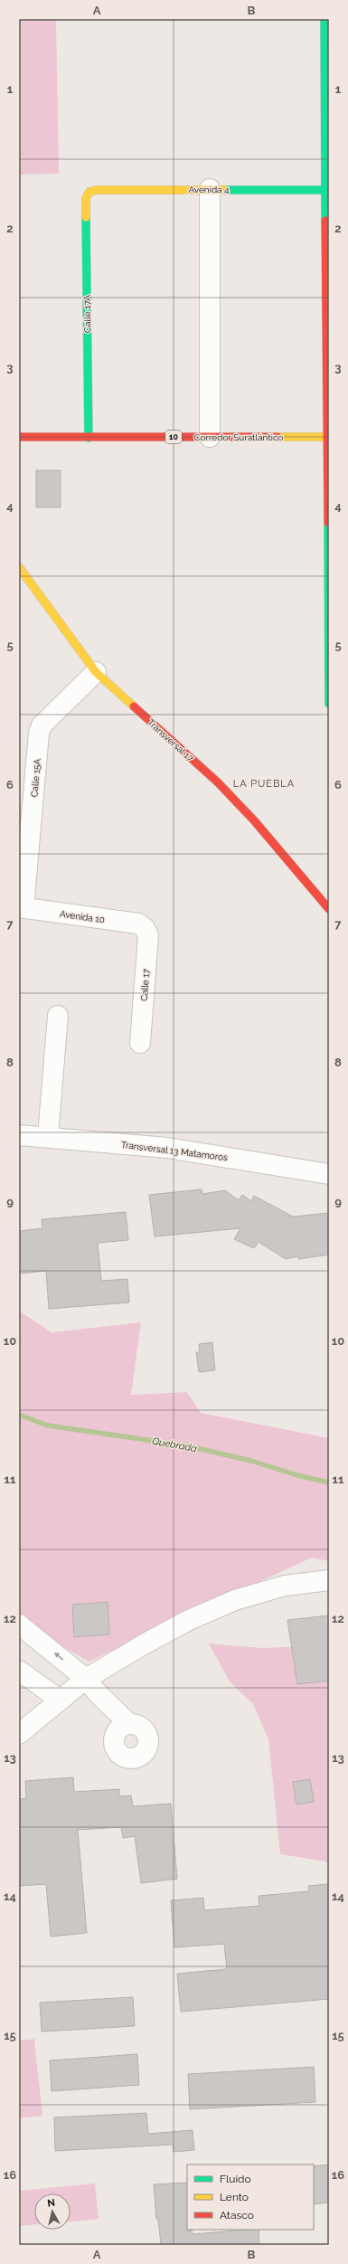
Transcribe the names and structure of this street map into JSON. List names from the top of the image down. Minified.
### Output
{"streets":{"street":["Avenida 4","Calle 17A","10","Corredor Suratlántico","Transversal 17","Calle 15A","Avenida 10","Calle 17","Transversal 13 Matamoros"]},"crossings":[["Avenida 4","Calle 17A"],["Calle 17A","Corredor Suratlántico"],["Transversal 17","Calle 15A"],["Calle 15A","Avenida 10"],["Avenida 10","Calle 17"]],"districts":["LA PUEBLA"],"water":["Quebrada"],"legend":["Fluido","Lento","Atasco"],"north":"top","grid":{"columns":["A","B"],"rows":["1","2","3","4","5","6","7","8","9","10","11","12","13","14","15","16"]}}
